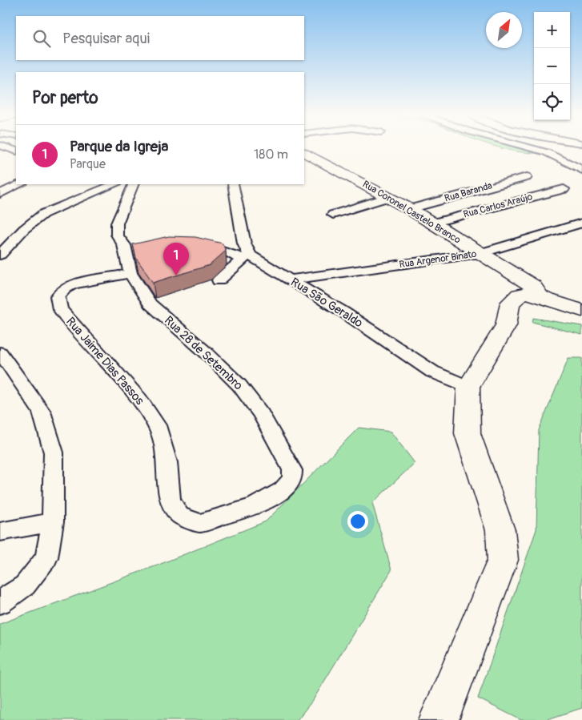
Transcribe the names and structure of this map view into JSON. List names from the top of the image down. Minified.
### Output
{"streets":{"main road":["Rua Coronel Castelo Branco"],"street":["Rua Baranda","Rua Carlos Araújo","Rua Argenor Binato","Rua São Geraldo","Rua 28 de Setembro","Rua Jaime Dias Passos"]},"crossings":[["Rua Baranda","Rua Coronel Castelo Branco"],["Rua Carlos Araújo","Rua Coronel Castelo Branco"],["Rua Coronel Castelo Branco","Rua Argenor Binato"],["Rua Argenor Binato","Rua São Geraldo"],["Rua 28 de Setembro","Rua Jaime Dias Passos"]],"north":"top right","page":{"map_buttons":["+","−"],"search":"Pesquisar aqui","heading":"Por perto","list":[{"mark":"1","name":"Parque da Igreja","note":"Parque","value":"180 m"}],"pins":"1"}}
